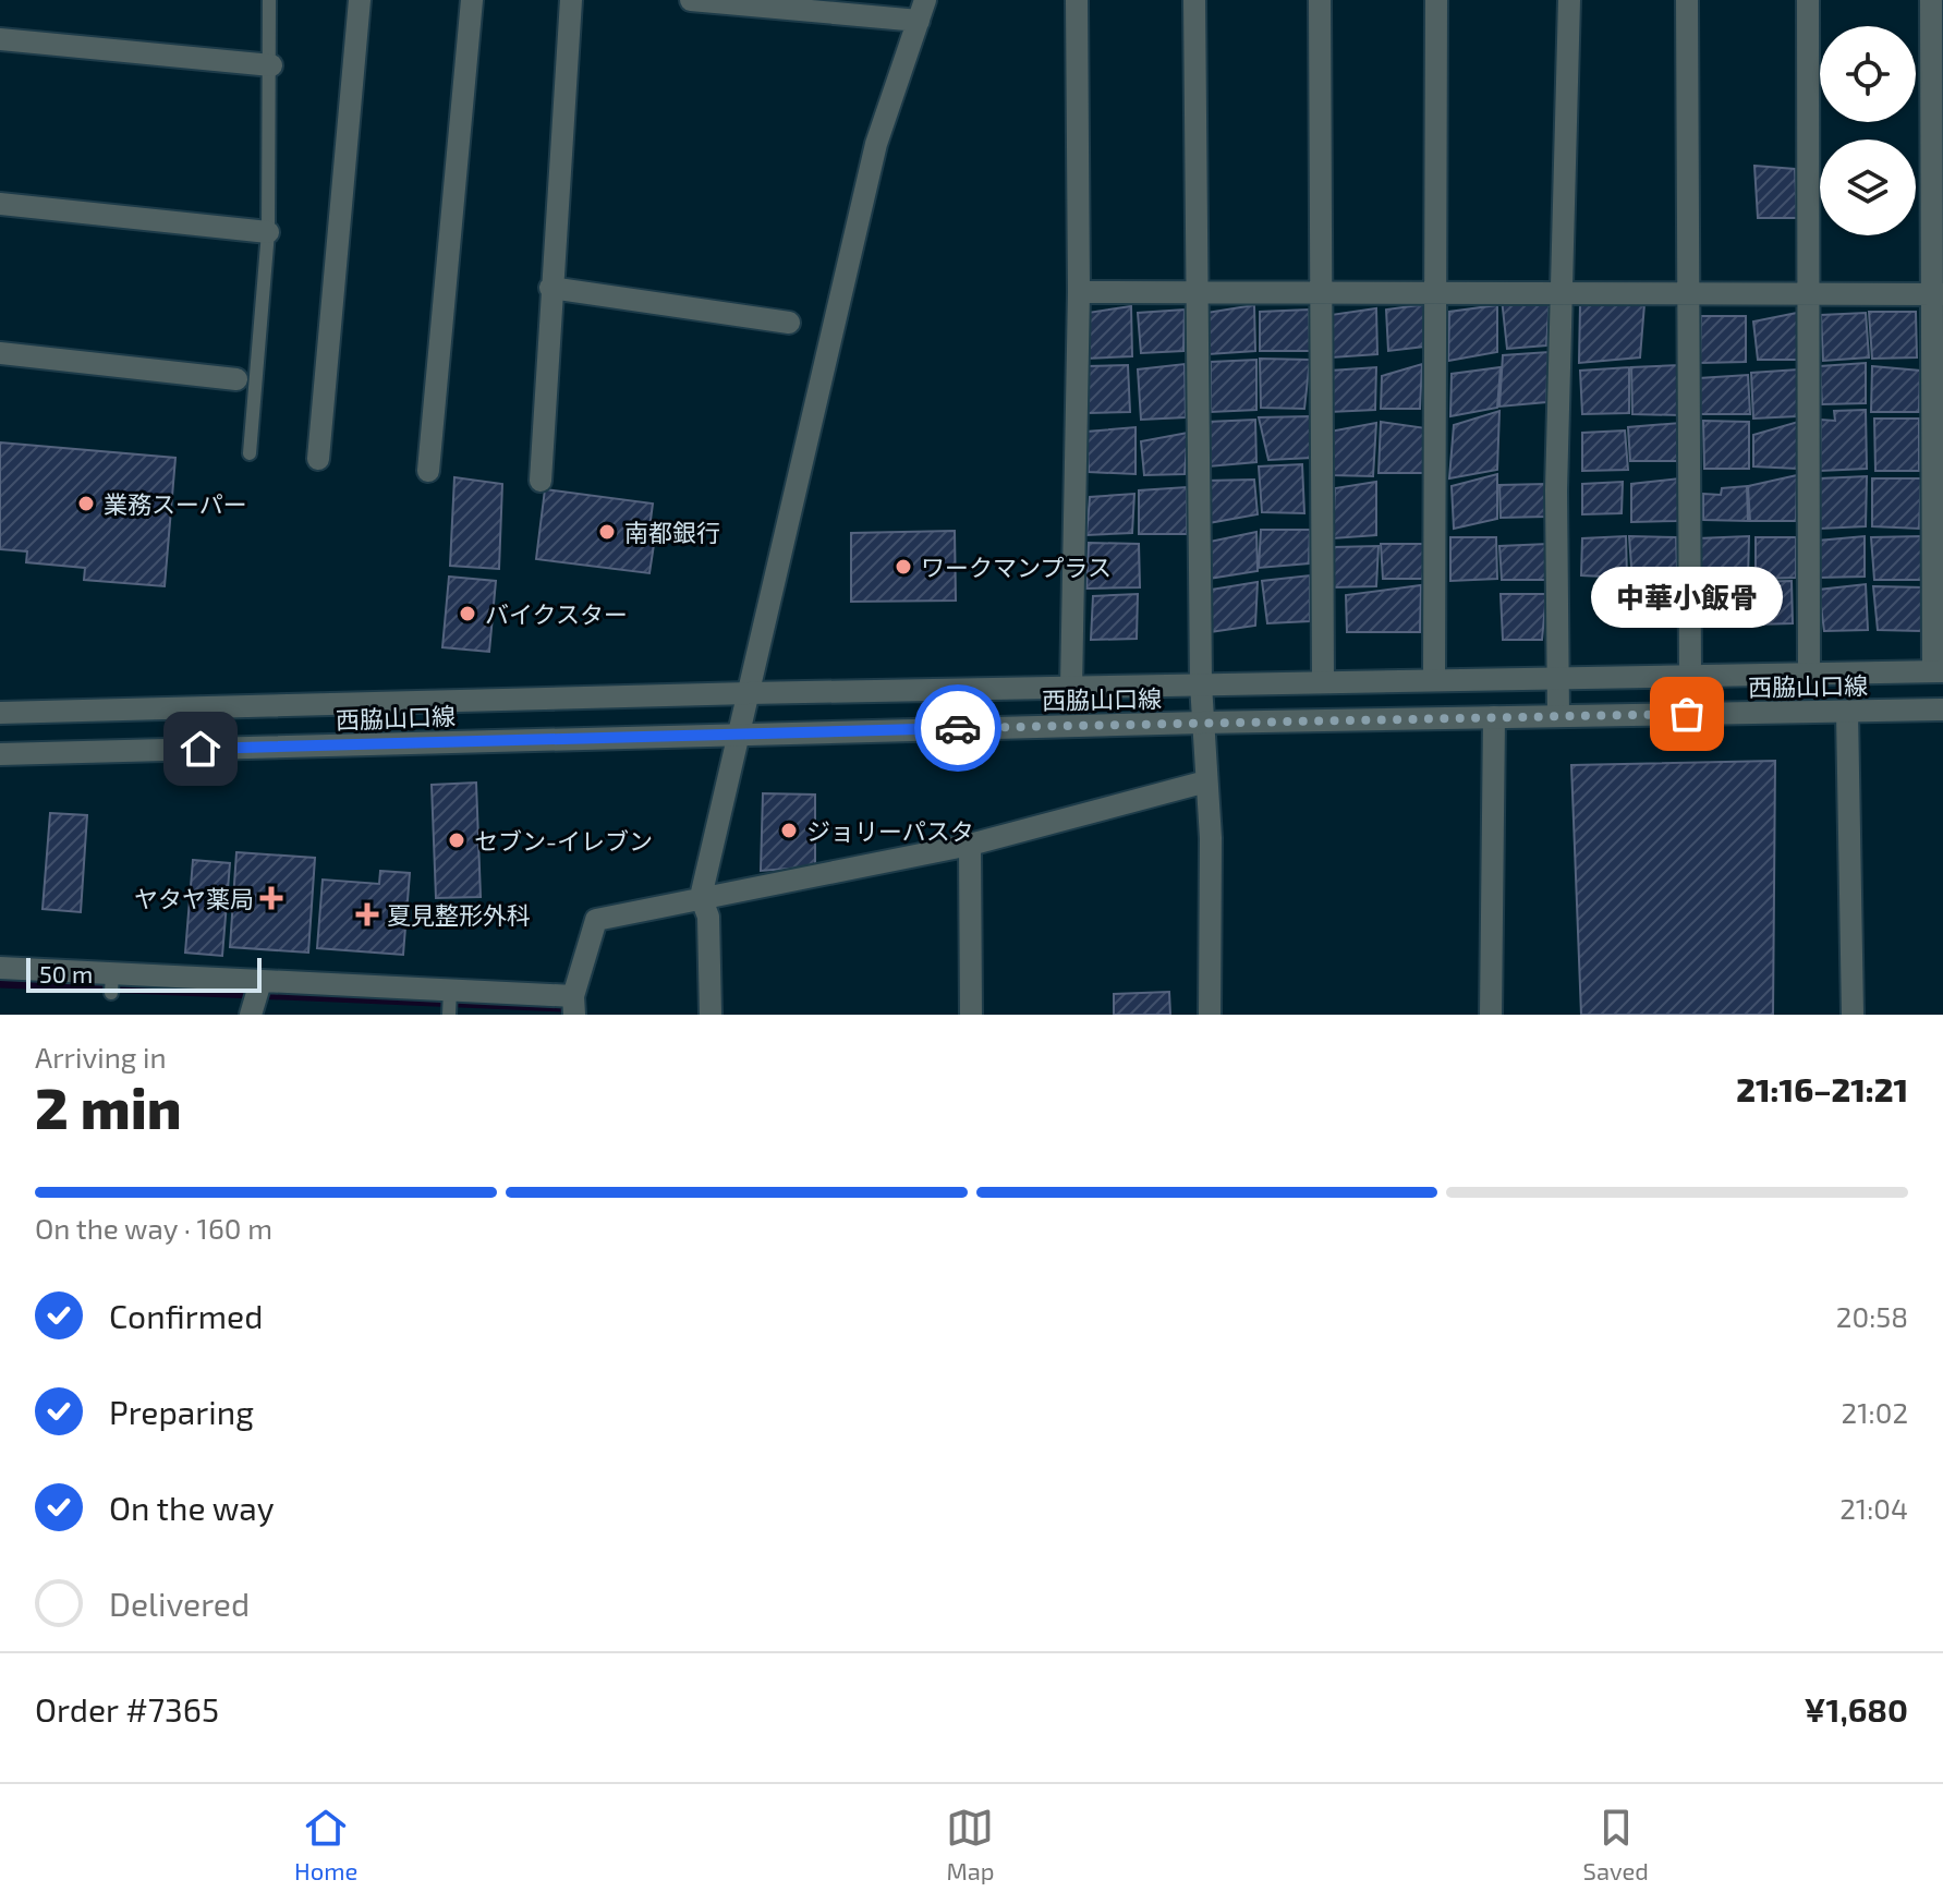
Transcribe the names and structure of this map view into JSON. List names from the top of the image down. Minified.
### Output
{"streets":{"street":["西脇山口線"]},"places":{"other":["業務スーパー","南都銀行","ワークマンプラス","バイクスター","中華小飯骨","ジョリーパスタ","セブン-イレブン"],"health":["ヤタヤ薬局","夏見整形外科"]},"scale_bar":"50 m","page":{"bubble":"中華小飯骨","scale":"50 m","heading":["2 min","Arriving in","21:16–21:21"],"panel":["Order #7365","¥1,680"],"bar":"On the way · 160 m","list":[["Confirmed","20:58"],["Preparing","21:02"],["On the way","21:04"],"Delivered"],"tabs":["Home","Map","Saved"]}}
